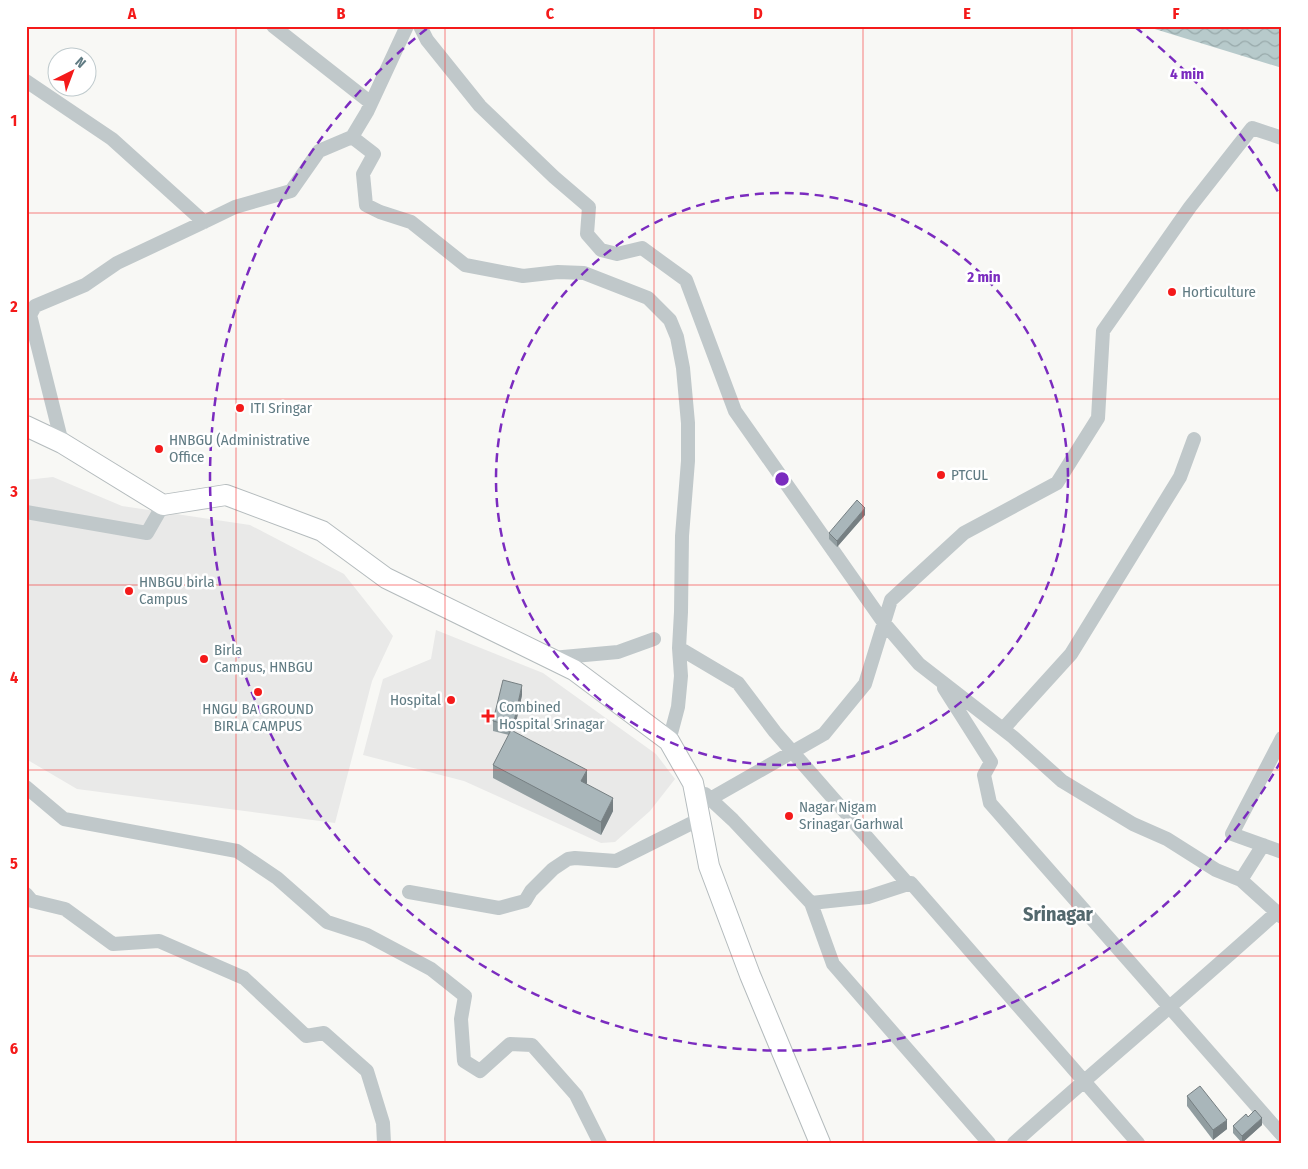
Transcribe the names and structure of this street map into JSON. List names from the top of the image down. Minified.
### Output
{"districts":["Srinagar"],"places":{"other":["Horticulture","ITI Sringar","HNBGU (Administrative Office","PTCUL","HNBGU birla Campus","Birla Campus, HNBGU","HNGU BA GROUND BIRLA CAMPUS","Hospital","Nagar Nigam Srinagar Garhwal"],"health":["Combined Hospital Srinagar"]},"north":"top right","grid":{"columns":["A","B","C","D","E","F"],"rows":["1","2","3","4","5","6"]},"rings":["4 min","2 min"]}
